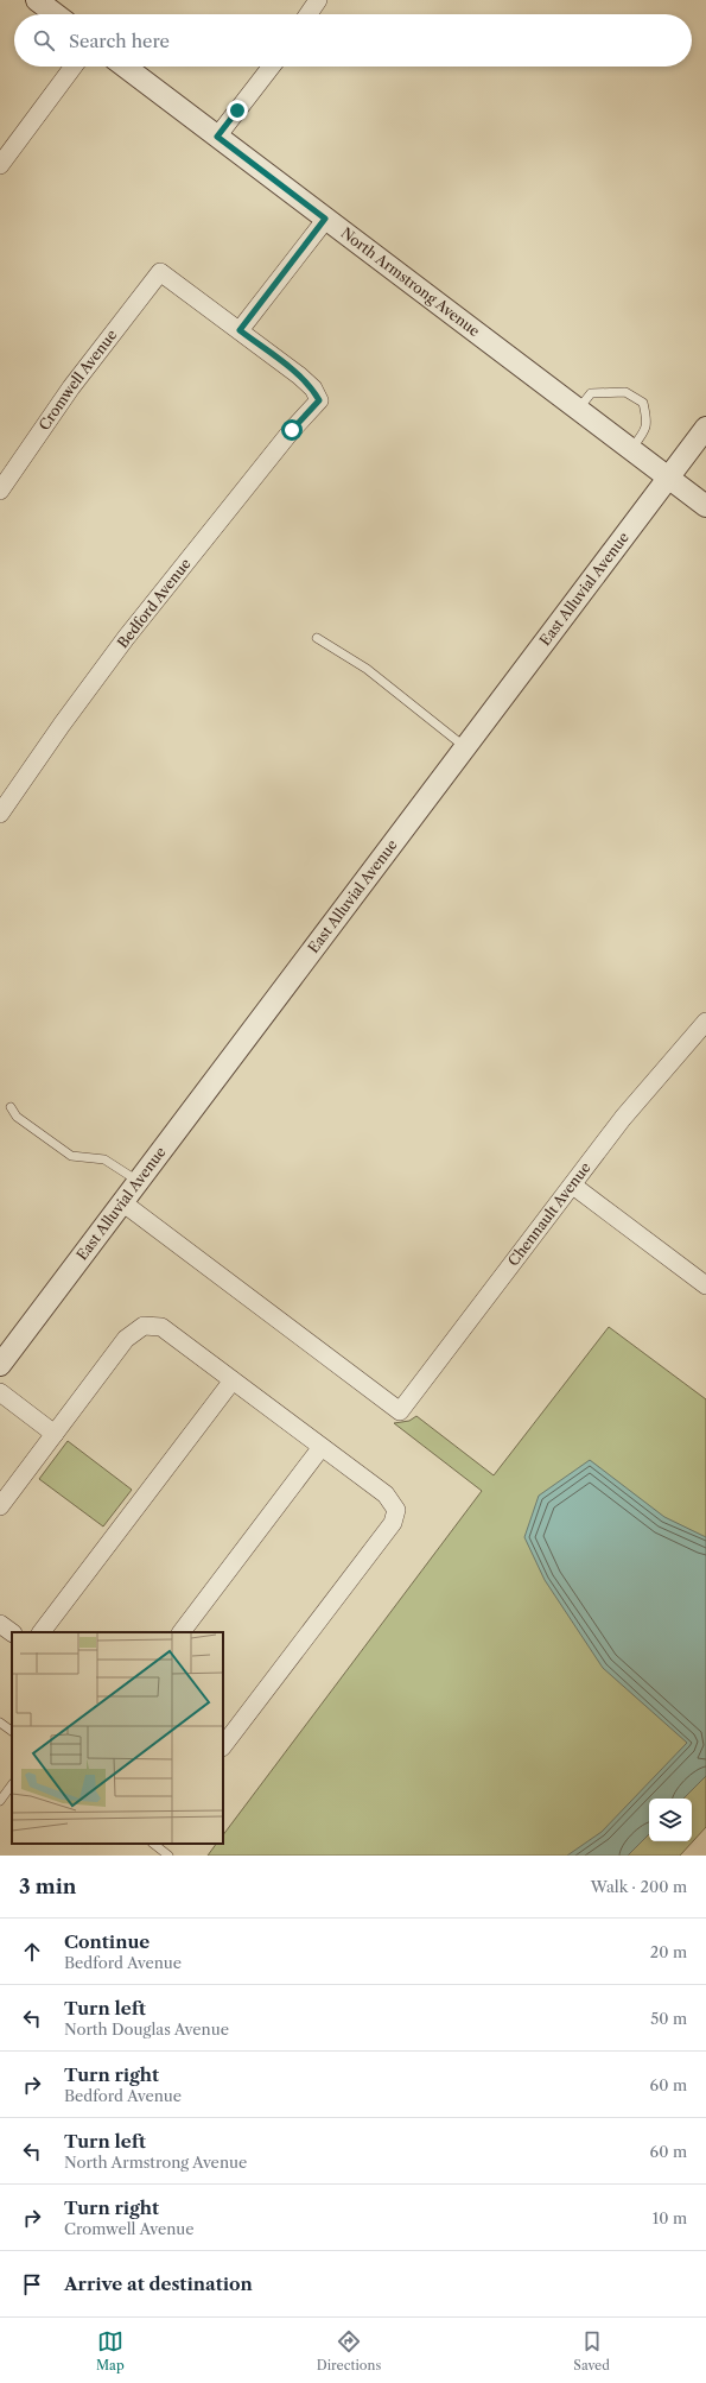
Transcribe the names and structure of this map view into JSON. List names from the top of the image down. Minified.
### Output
{"streets":{"street":["North Armstrong Avenue","Cromwell Avenue","East Alluvial Avenue","Bedford Avenue","Chennault Avenue"]},"crossings":[["North Armstrong Avenue","East Alluvial Avenue"],["Cromwell Avenue","Bedford Avenue"],["East Alluvial Avenue","Chennault Avenue"]],"page":{"search":"Search here","heading":["3 min","Walk · 200 m"],"list":[["Continue","Bedford Avenue","20 m"],["Turn left","North Douglas Avenue","50 m"],["Turn right","Bedford Avenue","60 m"],["Turn left","North Armstrong Avenue","60 m"],["Turn right","Cromwell Avenue","10 m"],"Arrive at destination"],"nav":["Map","Directions","Saved"]}}
